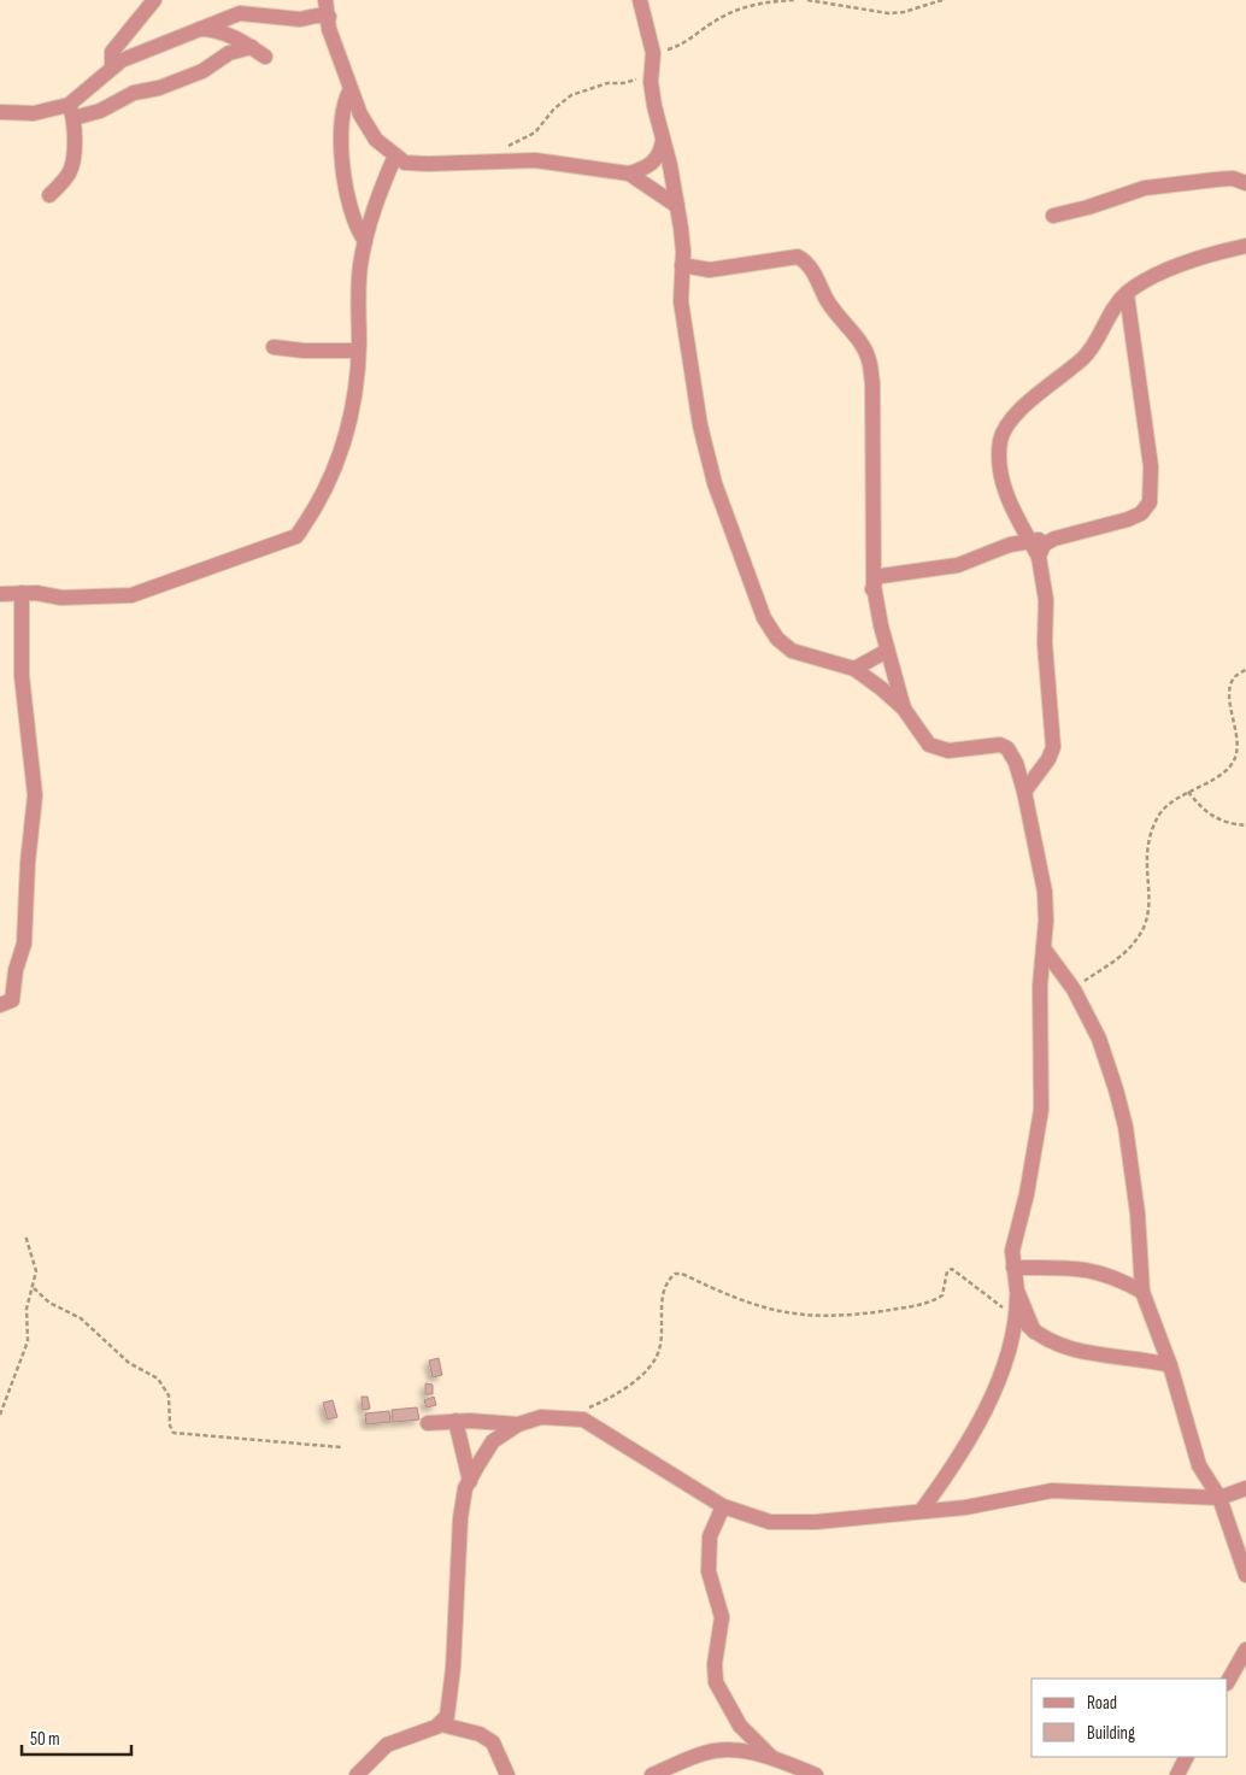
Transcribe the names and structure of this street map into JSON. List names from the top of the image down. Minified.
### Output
{"legend":["Road","Building"],"scale_bar":"50 m"}
